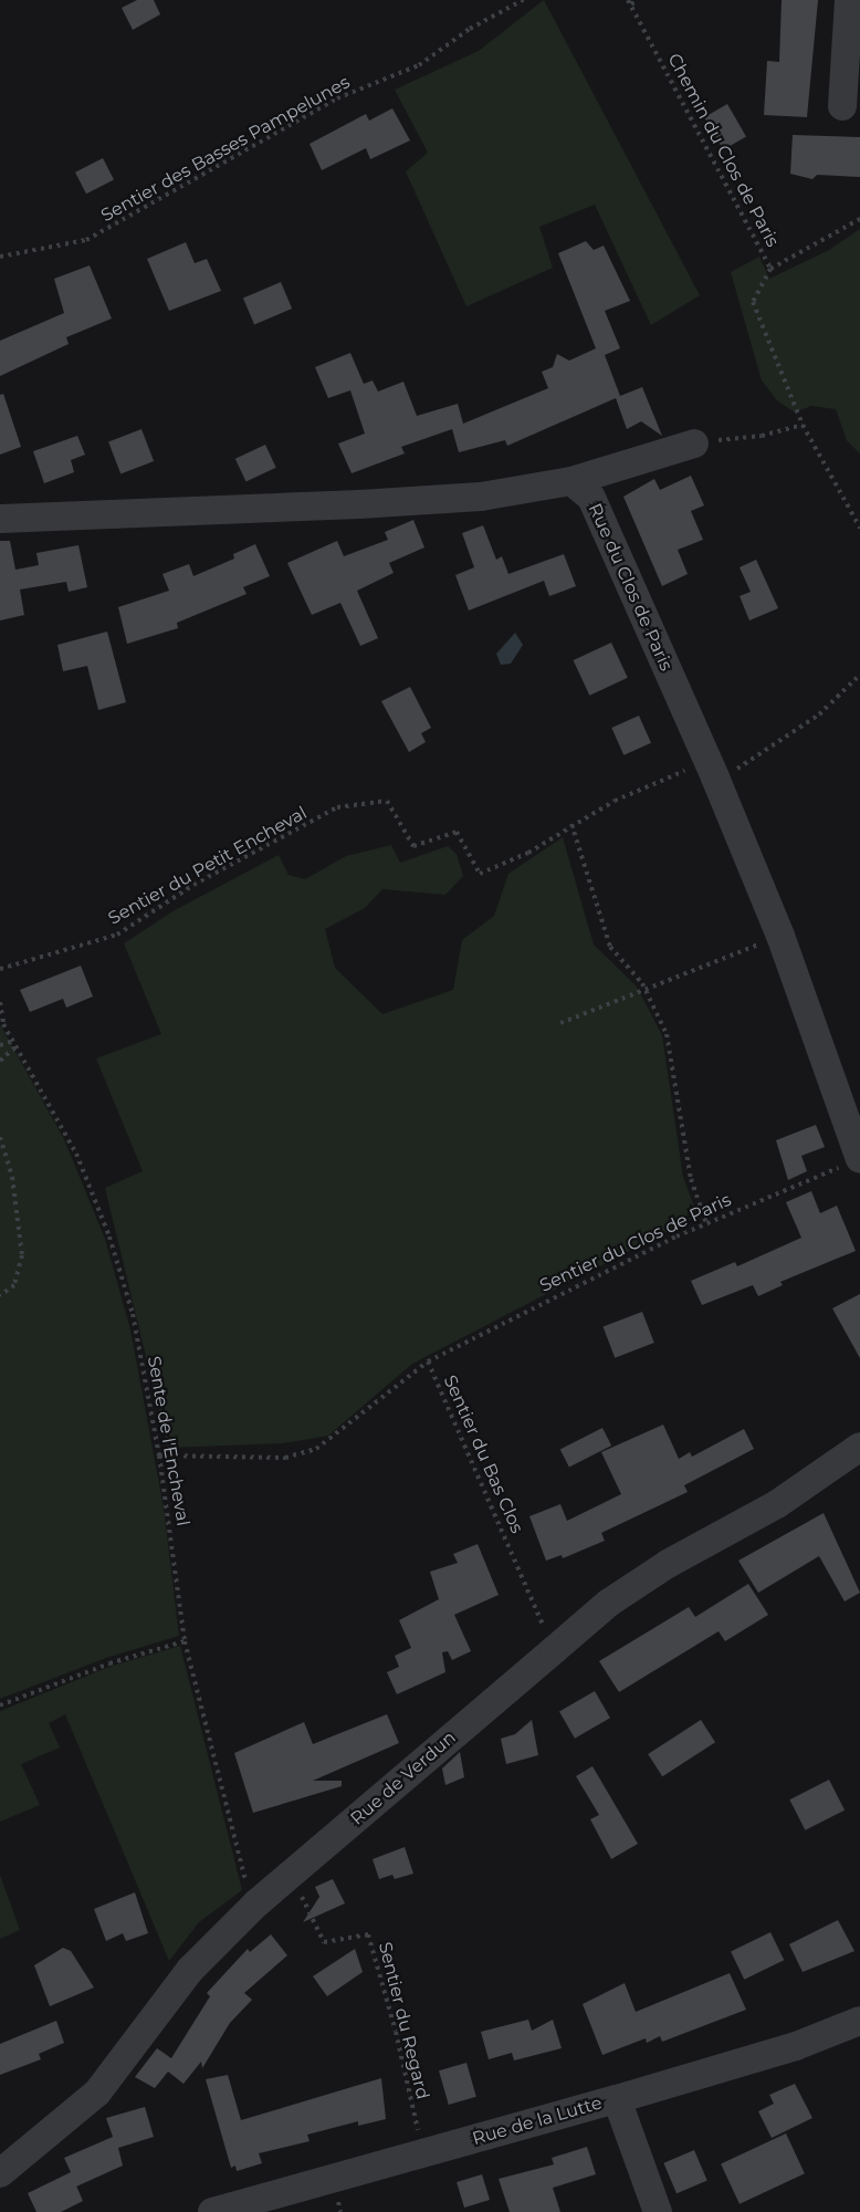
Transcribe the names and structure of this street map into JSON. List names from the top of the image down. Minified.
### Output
{"streets":{"street":["Rue du Clos de Paris","Rue de Verdun","Rue de la Lutte"],"path":["Sentier des Basses Pampelunes","Chemin du Clos de Paris","Sentier du Petit Encheval","Sentier du Clos de Paris","Sente de l'Encheval","Sentier du Bas Clos","Sentier du Regard"]},"crossings":[["Rue du Clos de Paris","Sentier du Petit Encheval"],["Rue du Clos de Paris","Sentier du Clos de Paris"],["Sentier du Clos de Paris","Sentier du Bas Clos"],["Sente de l'Encheval","Sentier du Bas Clos"],["Sente de l'Encheval","Rue de Verdun"],["Sentier du Bas Clos","Rue de Verdun"],["Rue de Verdun","Sentier du Regard"],["Sentier du Regard","Rue de la Lutte"]]}
